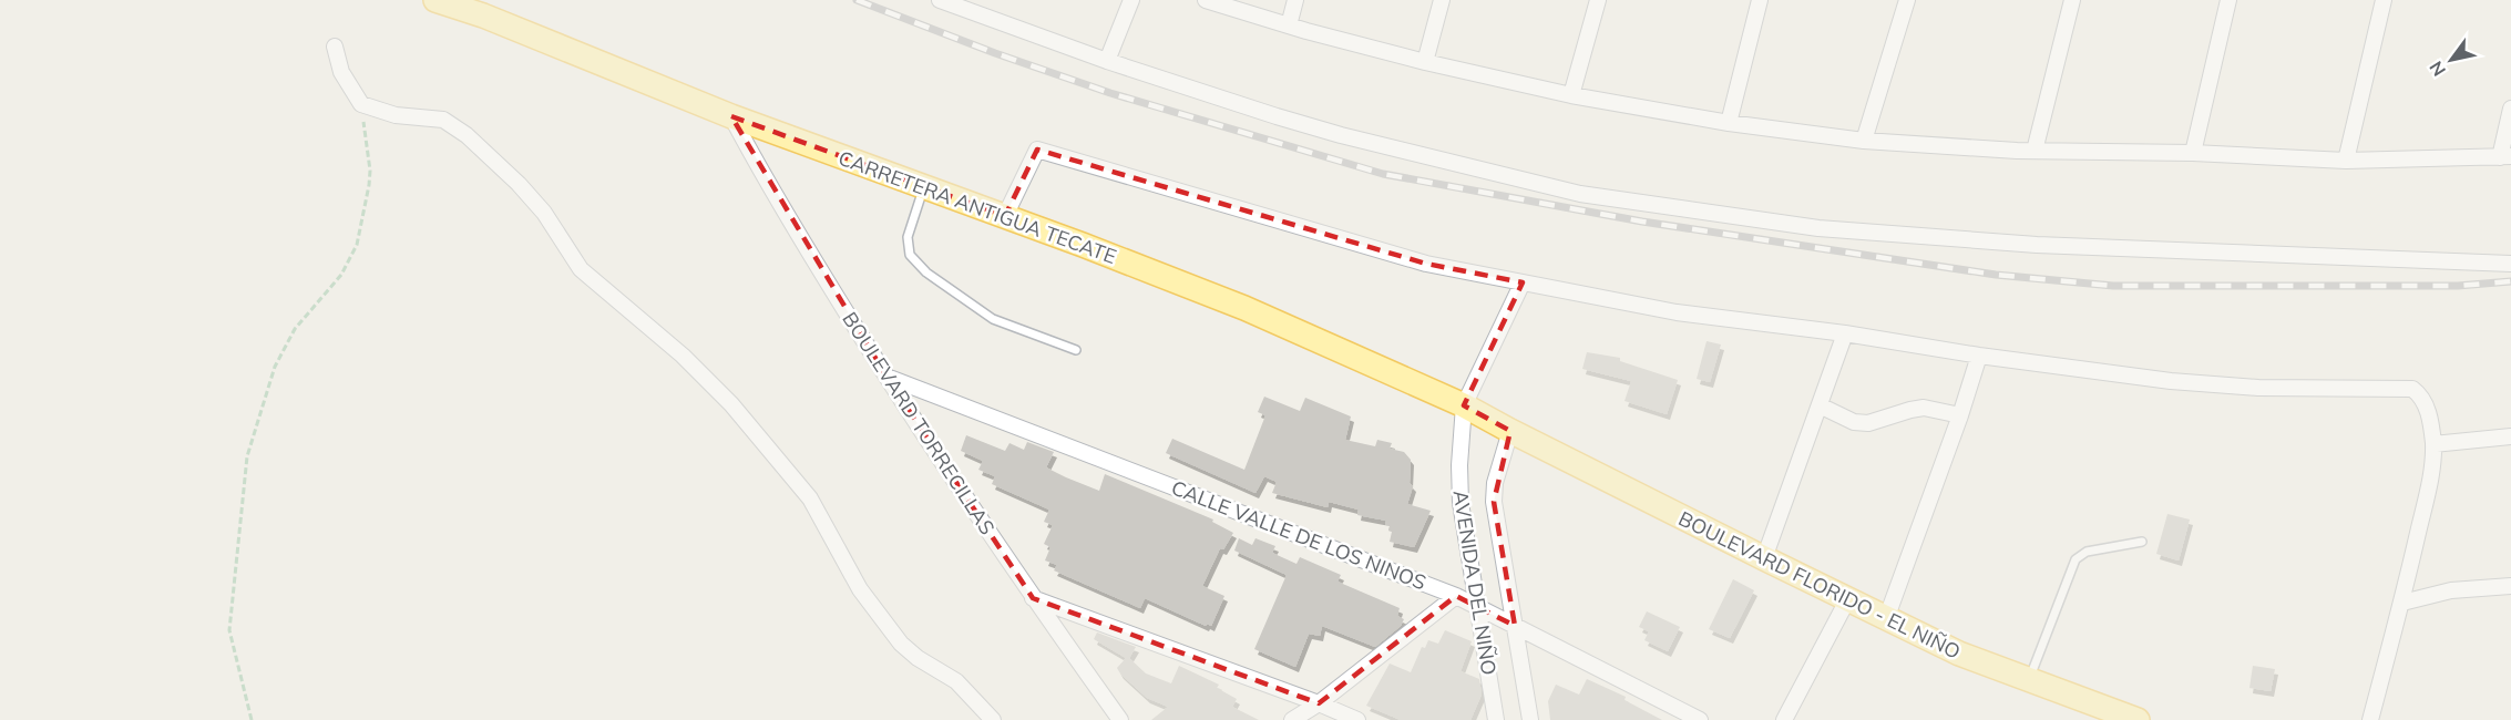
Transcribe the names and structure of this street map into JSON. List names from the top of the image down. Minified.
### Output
{"streets":{"main road":["CARRETERA ANTIGUA TECATE","BOULEVARD FLORIDO - EL NIÑO"],"street":["BOULEVARD TORRECILLAS","CALLE VALLE DE LOS NINOS","AVENIDA DEL NIÑO"]},"crossings":[["CARRETERA ANTIGUA TECATE","BOULEVARD TORRECILLAS"],["CARRETERA ANTIGUA TECATE","AVENIDA DEL NIÑO"],["CARRETERA ANTIGUA TECATE","BOULEVARD FLORIDO - EL NIÑO"],["BOULEVARD TORRECILLAS","CALLE VALLE DE LOS NINOS"],["CALLE VALLE DE LOS NINOS","AVENIDA DEL NIÑO"],["AVENIDA DEL NIÑO","BOULEVARD FLORIDO - EL NIÑO"]],"north":"bottom left"}
